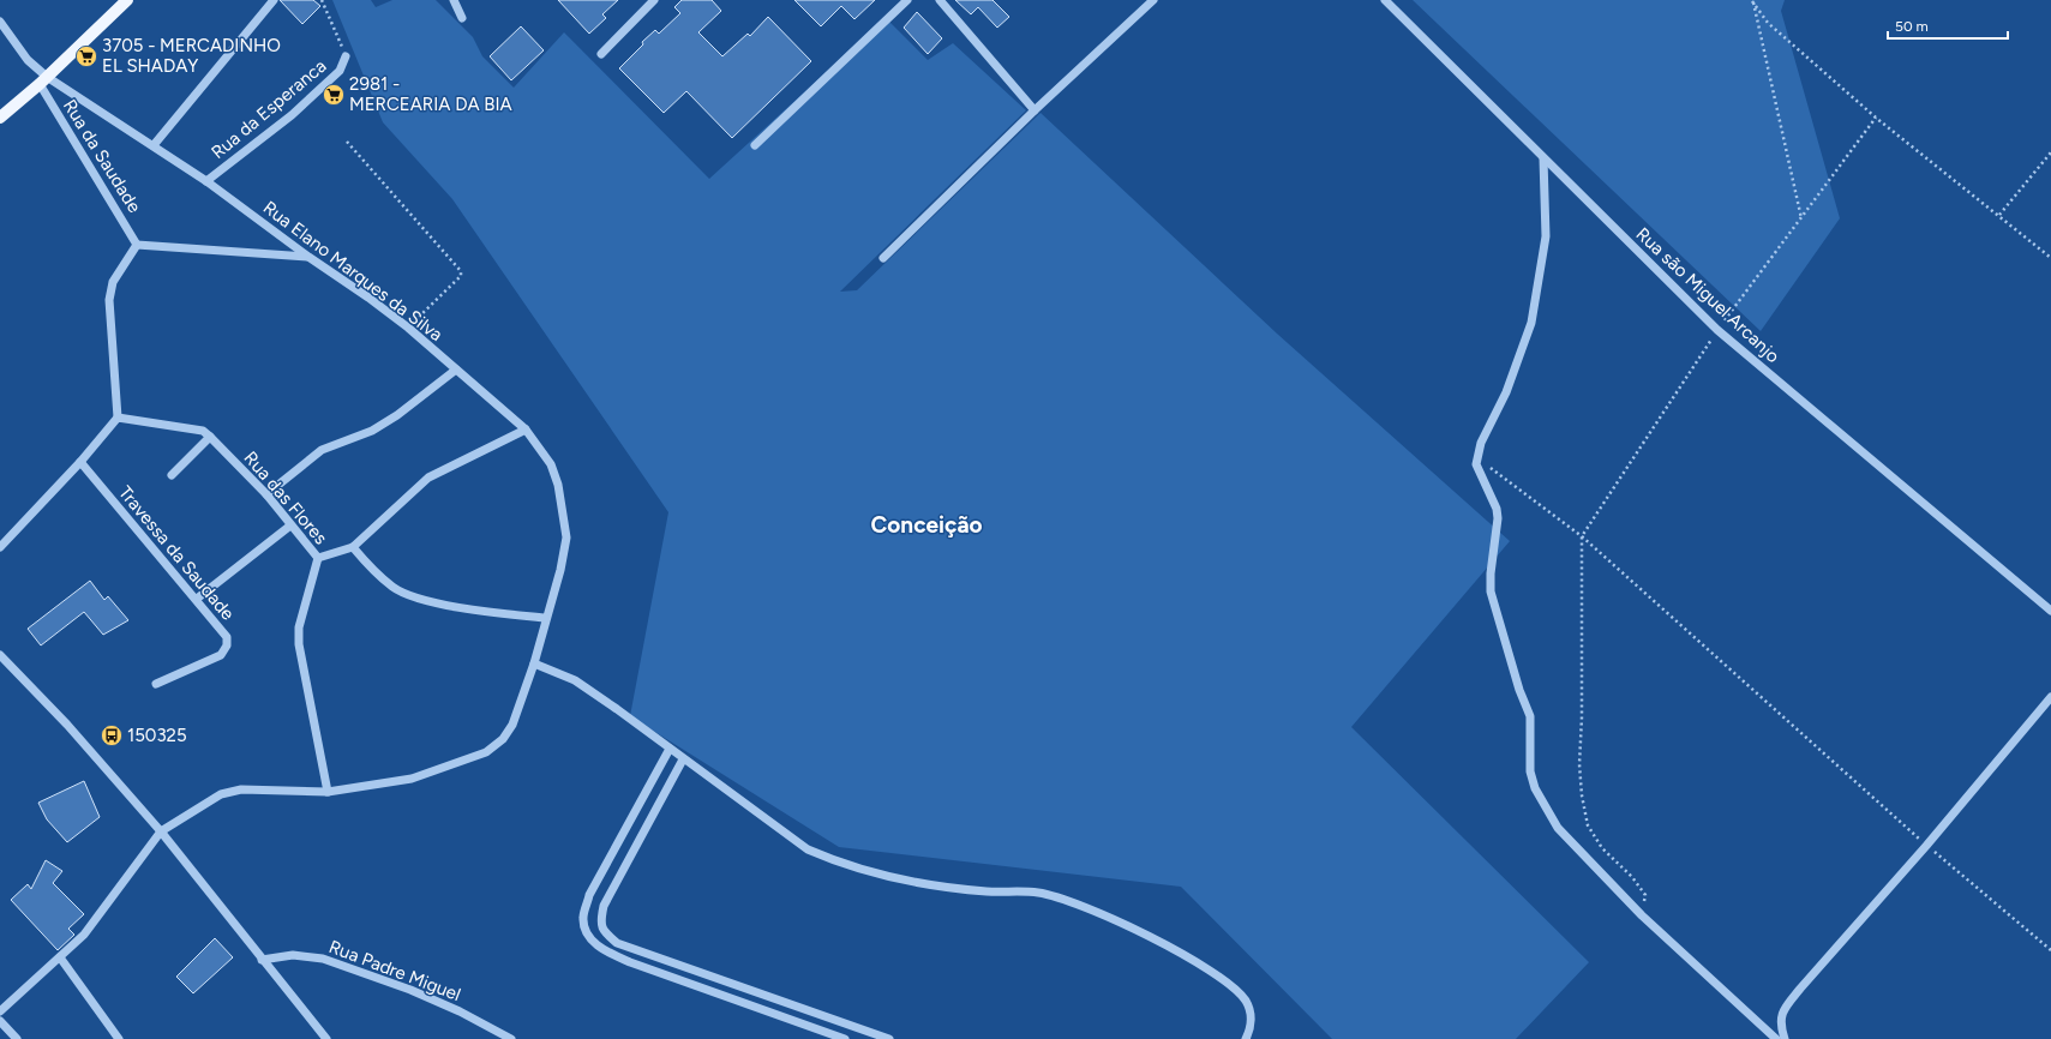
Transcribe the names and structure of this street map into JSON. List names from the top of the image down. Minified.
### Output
{"streets":{"street":["Rua da Esperanca","Rua da Saudade","Rua Elano Marques da Silva","Rua são Miguel Arcanjo","Rua das Flores","Travessa da Saudade","Rua Padre Miguel"]},"crossings":[["Rua da Esperanca","Rua Elano Marques da Silva"],["Rua da Saudade","Rua Elano Marques da Silva"],["Rua Elano Marques da Silva","Rua das Flores"]],"districts":["Conceição"],"places":{"supermarket":["3705 - MERCADINHO EL SHADAY","2981 - MERCEARIA DA BIA"],"bus stop":["150325"]},"scale_bar":"50 m"}
